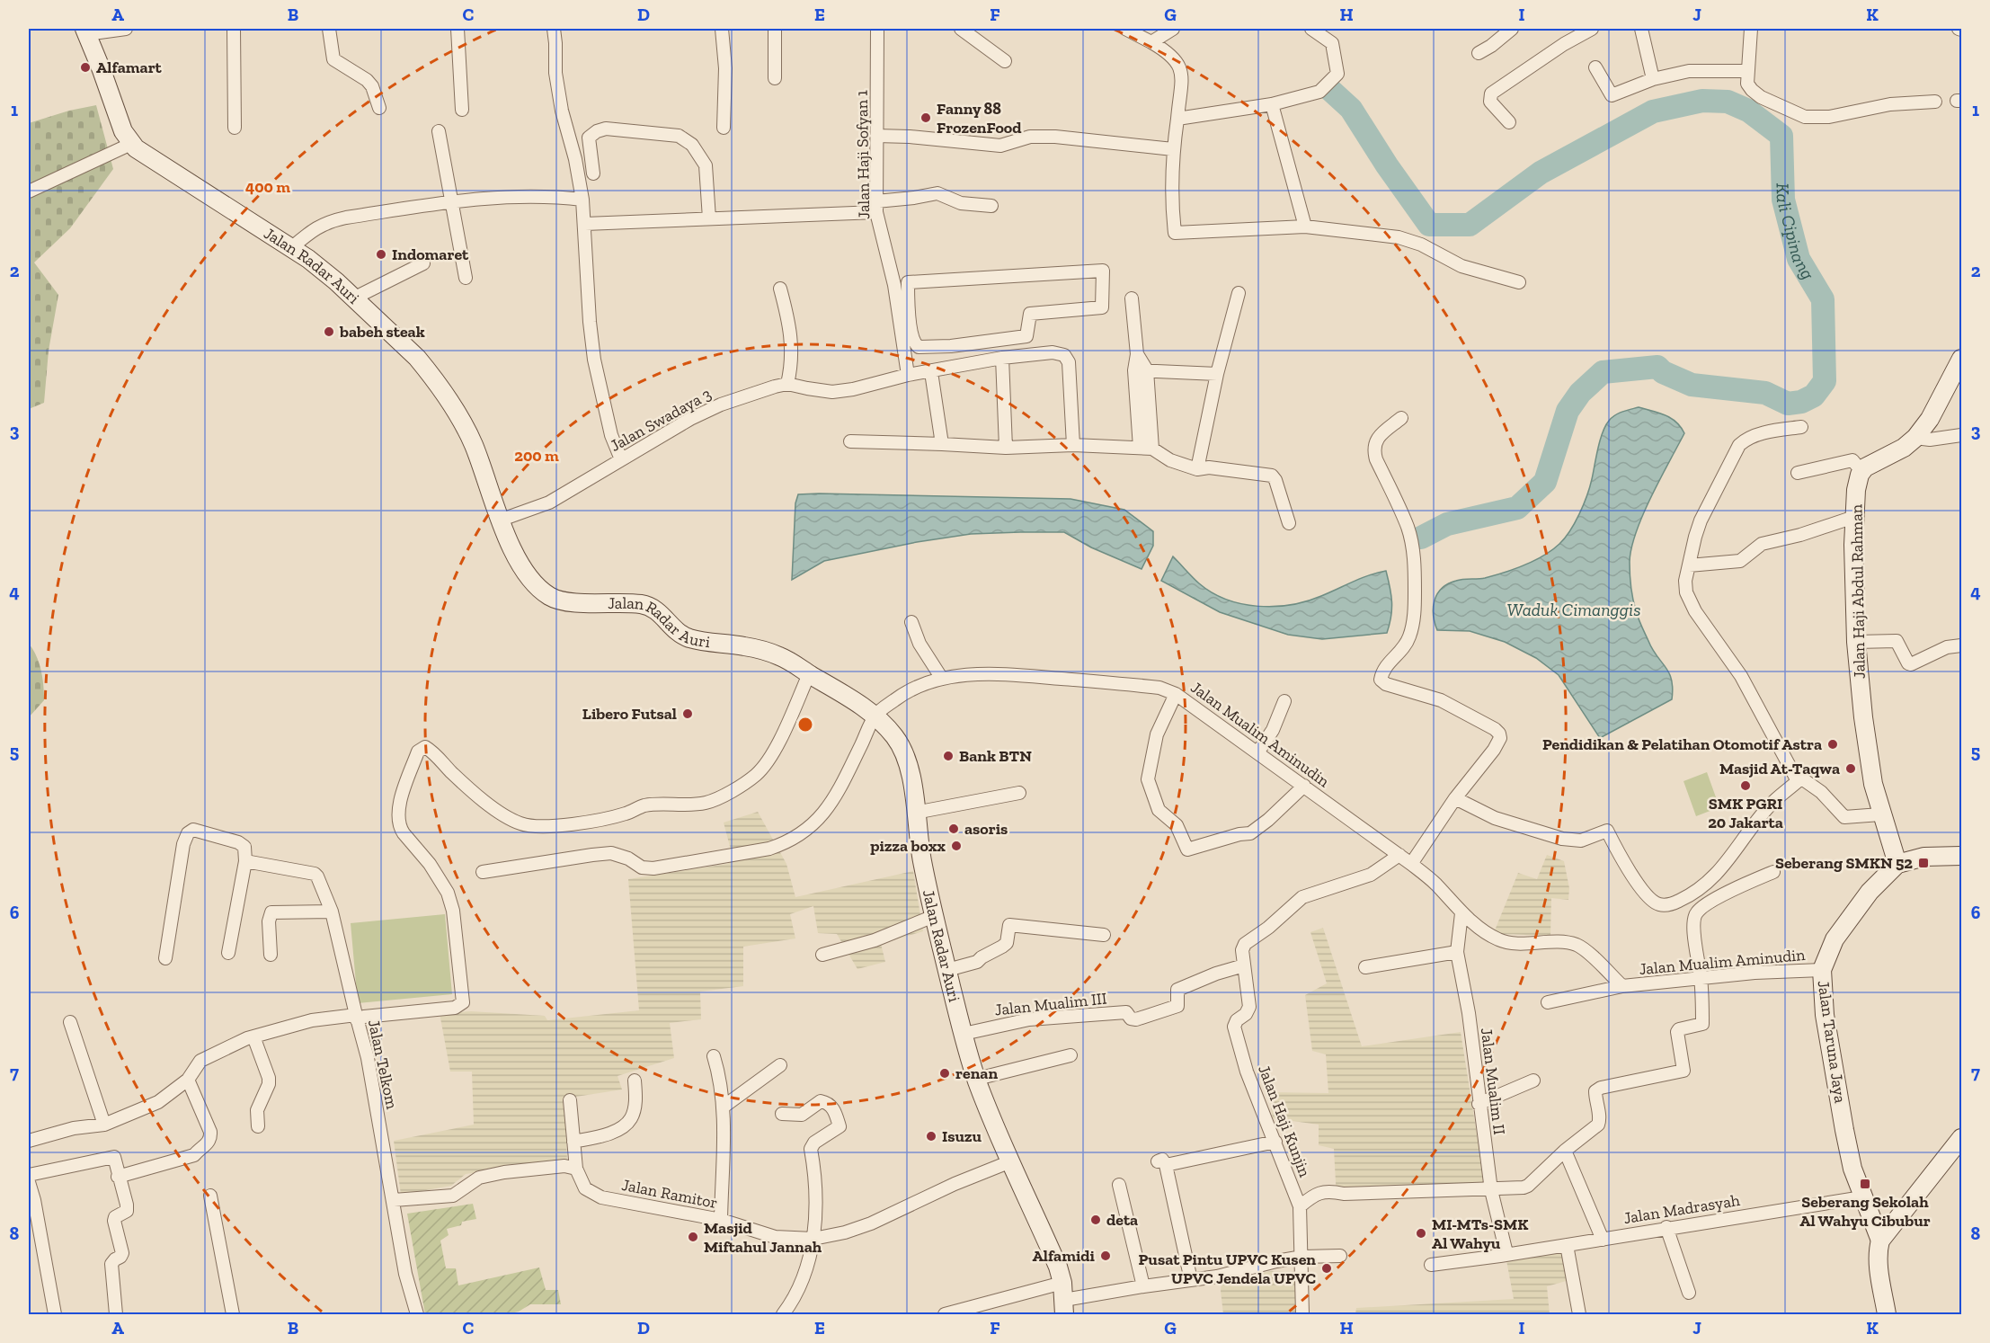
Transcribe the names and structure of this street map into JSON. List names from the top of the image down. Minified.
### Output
{"streets":{"main road":["Jalan Radar Auri","Jalan Haji Abdul Rahman","Jalan Taruna Jaya"],"street":["Jalan Haji Sofyan 1","Jalan Swadaya 3","Jalan Mualim Aminudin","Jalan Mualim III","Jalan Telkom","Jalan Mualim II","Jalan Haji Kunjin","Jalan Ramitor","Jalan Madrasyah"]},"crossings":[["Jalan Haji Sofyan 1","Jalan Swadaya 3"],["Jalan Radar Auri","Jalan Swadaya 3"],["Jalan Radar Auri","Jalan Mualim Aminudin"],["Jalan Radar Auri","Jalan Mualim III"],["Jalan Radar Auri","Jalan Ramitor"],["Jalan Haji Abdul Rahman","Jalan Taruna Jaya"],["Jalan Mualim Aminudin","Jalan Taruna Jaya"],["Jalan Mualim Aminudin","Jalan Mualim II"],["Jalan Mualim Aminudin","Jalan Haji Kunjin"],["Jalan Mualim III","Jalan Haji Kunjin"],["Jalan Taruna Jaya","Jalan Madrasyah"],["Jalan Mualim II","Jalan Madrasyah"]],"water":["Kali Cipinang","Waduk Cimanggis"],"places":{"other":["Alfamart","Fanny 88 FrozenFood","Indomaret","babeh steak","Libero Futsal","Pendidikan & Pelatihan Otomotif Astra","Bank BTN","Masjid At-Taqwa","SMK PGRI 20 Jakarta","asoris","pizza boxx","renan","Isuzu","deta","MI-MTs-SMK Al Wahyu","Masjid Miftahul Jannah","Alfamidi","Pusat Pintu UPVC Kusen UPVC Jendela UPVC"],"transit":["Seberang SMKN 52","Seberang Sekolah Al Wahyu Cibubur"]},"grid":{"columns":["A","B","C","D","E","F","G","H","I","J","K"],"rows":["1","2","3","4","5","6","7","8"]},"rings":["400 m","200 m"]}
